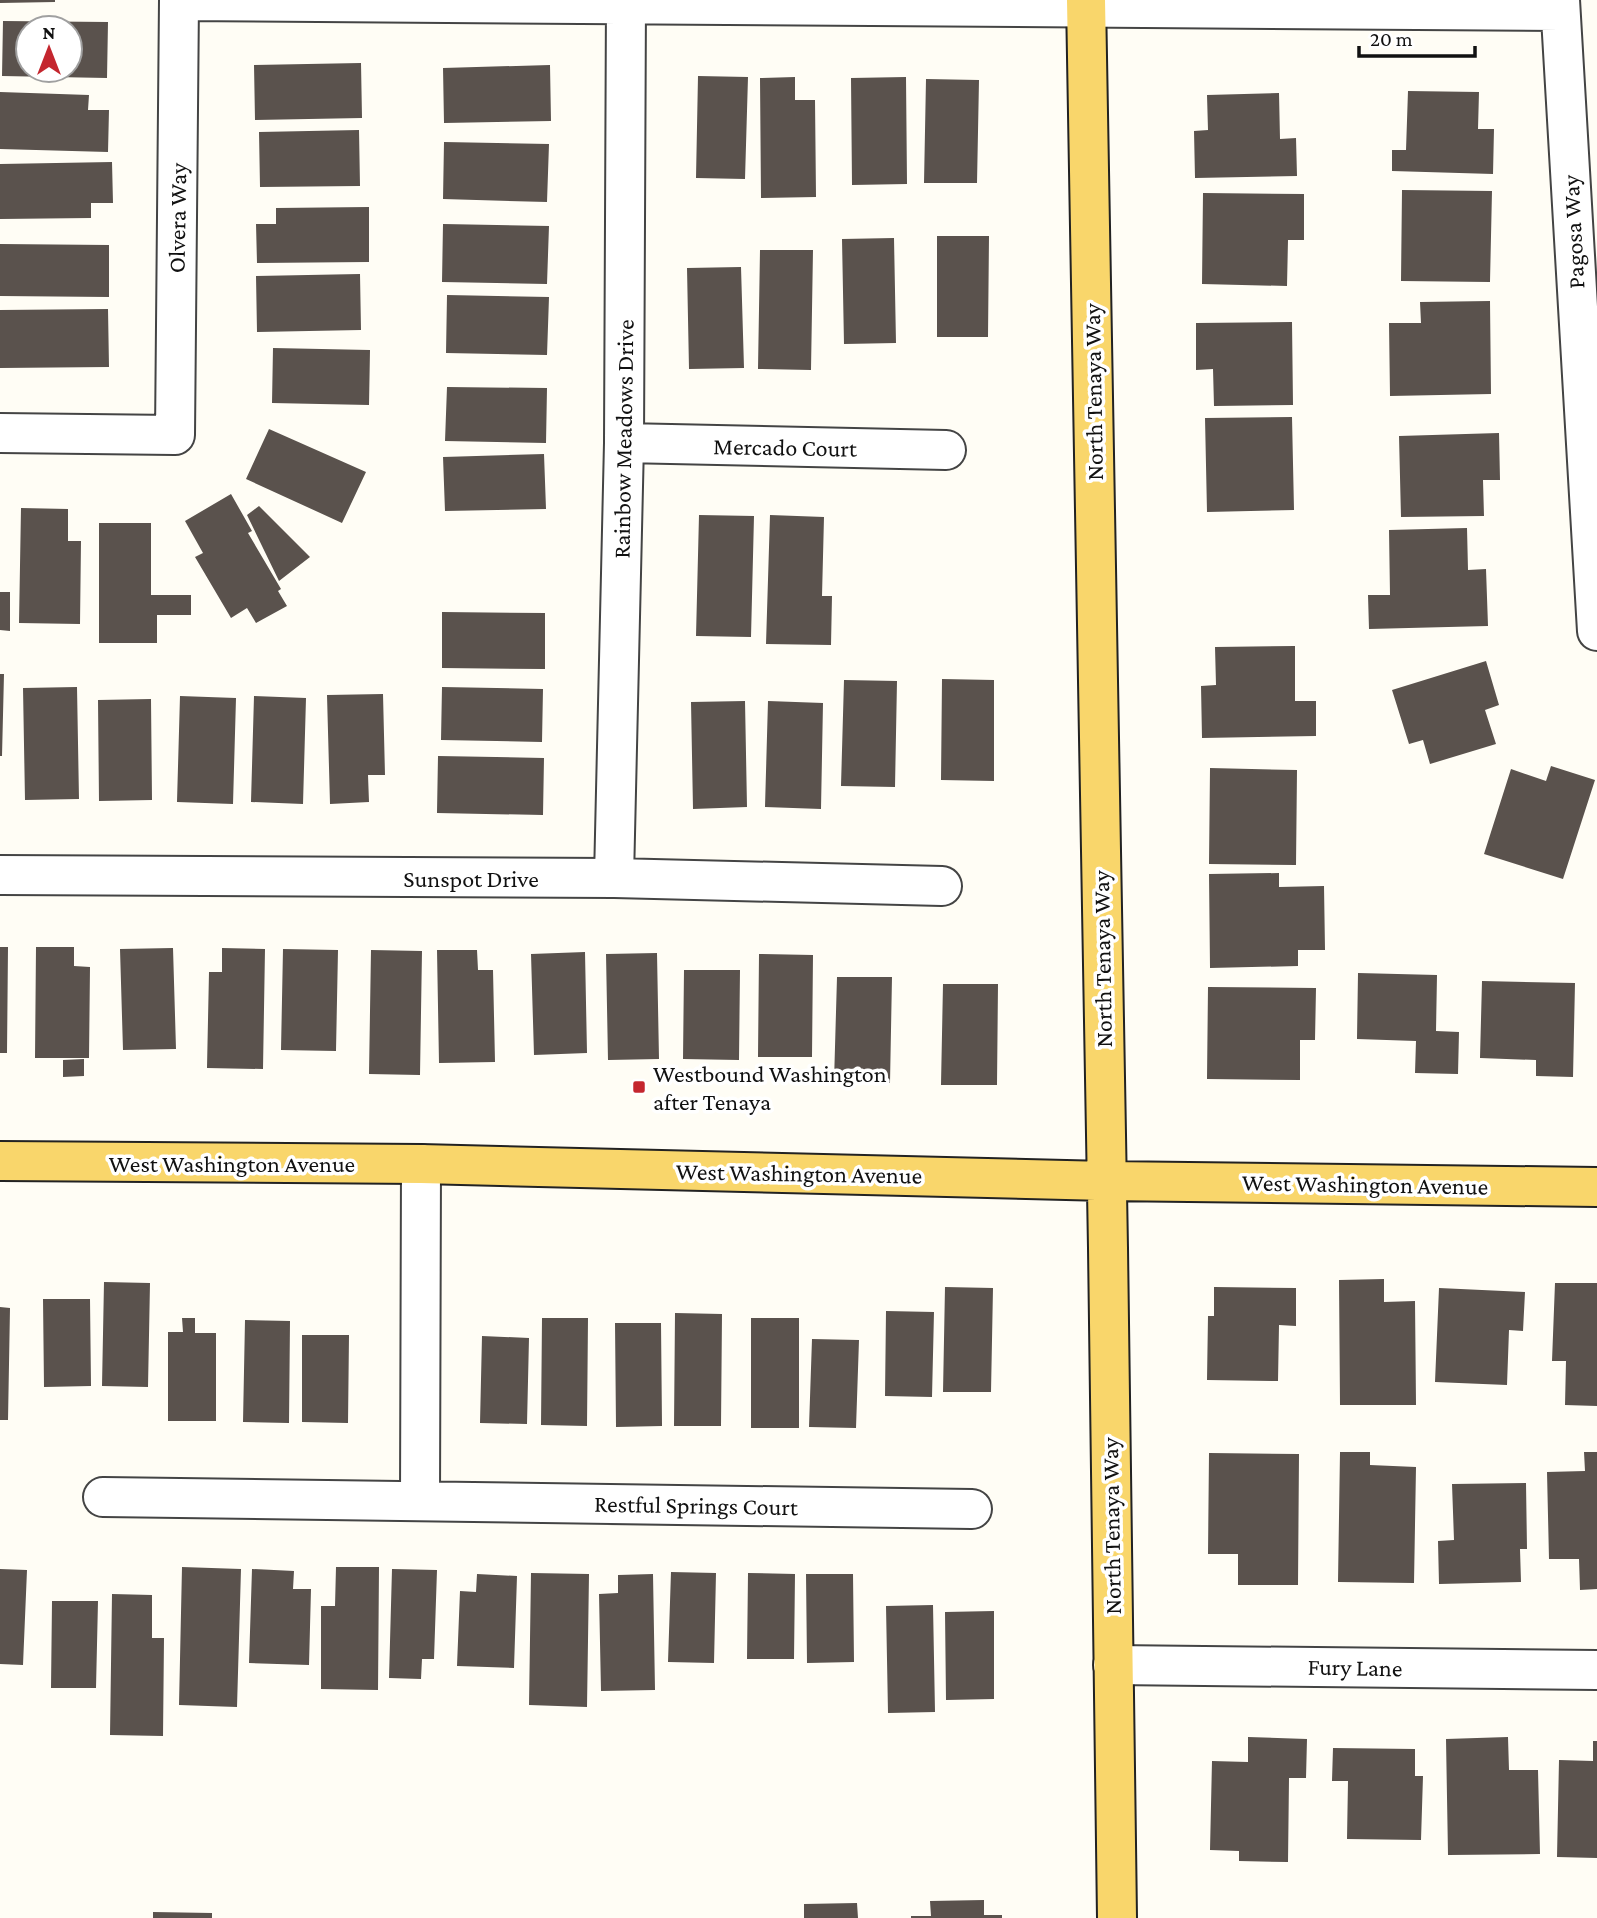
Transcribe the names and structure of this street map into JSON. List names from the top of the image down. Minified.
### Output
{"streets":{"main road":["North Tenaya Way","West Washington Avenue"],"street":["Olvera Way","Pagosa Way","Rainbow Meadows Drive","Mercado Court","Sunspot Drive","Restful Springs Court","Fury Lane"]},"crossings":[["North Tenaya Way","West Washington Avenue"],["North Tenaya Way","Fury Lane"],["Rainbow Meadows Drive","Mercado Court"],["Rainbow Meadows Drive","Sunspot Drive"]],"places":{"transit":["Westbound Washington after Tenaya"]},"scale_bar":"20 m","north":"top"}
